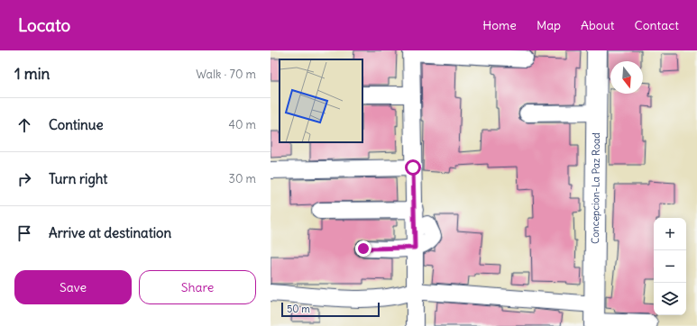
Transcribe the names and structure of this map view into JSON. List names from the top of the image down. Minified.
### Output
{"streets":{"main road":["Concepcion-La Paz Road"]},"scale_bar":"50 m","north":"bottom","page":{"header":"Locato","nav":["Home","Map","About","Contact"],"heading":["1 min","Walk · 70 m"],"list":[["Continue","40 m"],["Turn right","30 m"],"Arrive at destination"],"map_buttons":["+","−"],"buttons":["Save","Share"],"scale":"50 m"}}
